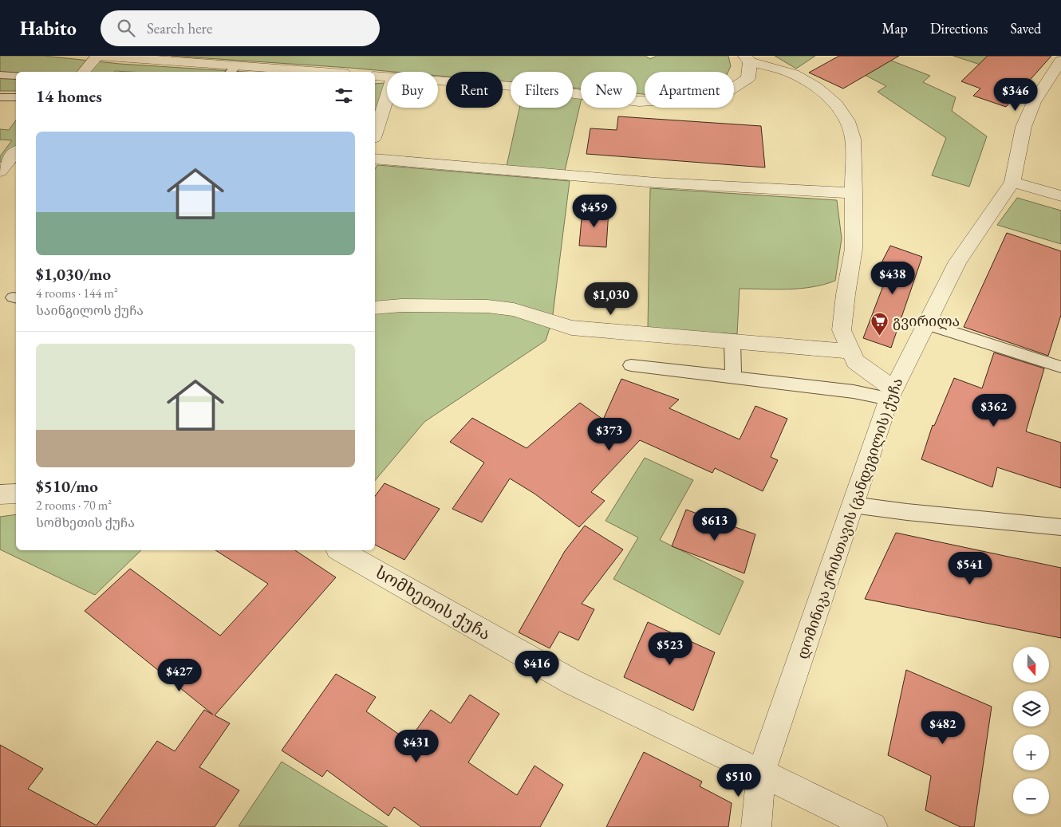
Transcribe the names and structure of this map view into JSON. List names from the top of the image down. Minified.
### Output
{"streets":{"street":["დომინიკა ერისთავის (განდეგილის) ქუჩა","სომხეთის ქუჩა"]},"crossings":[["დომინიკა ერისთავის (განდეგილის) ქუჩა","სომხეთის ქუჩა"]],"places":{"supermarket":["გვირილა"]},"north":"bottom","page":{"header":"Habito","search":"Search here","nav":["Map","Directions","Saved"],"chip":["Buy","Rent","Filters","New","Apartment"],"heading":"14 homes","price":["$346","$459","$438","$1,030","$362","$373","$613","$541","$523","$416","$427","$482","$431","$510"],"list":[{"name":"$1,030/mo","note":"4 rooms · 144 m² · საინგილოს ქუჩა"},{"name":"$510/mo","note":"2 rooms · 70 m² · სომხეთის ქუჩა"}],"map_buttons":["+","−"]}}
